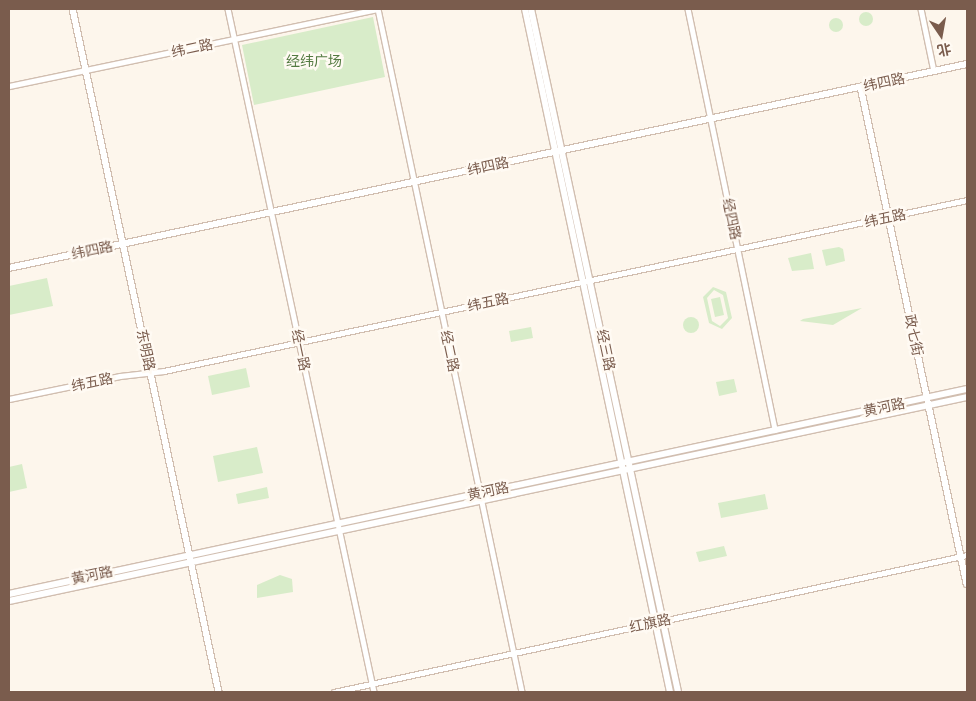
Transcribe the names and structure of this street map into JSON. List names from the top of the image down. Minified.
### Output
{"streets":{"main road":["经三路","黄河路"],"street":["纬二路","纬四路","纬五路","经四路","政七街","东明路","经一路","经二路","红旗路"]},"crossings":[["纬二路","东明路"],["纬二路","经一路"],["纬二路","经二路"],["纬四路","经四路"],["纬四路","政七街"],["纬四路","东明路"],["纬四路","经一路"],["纬四路","经三路"],["纬四路","经二路"],["纬五路","经四路"],["纬五路","政七街"],["纬五路","东明路"],["纬五路","经一路"],["纬五路","经三路"],["纬五路","经二路"],["经四路","黄河路"],["政七街","黄河路"],["政七街","红旗路"],["东明路","黄河路"],["经一路","黄河路"],["经一路","红旗路"],["经三路","黄河路"],["经三路","红旗路"],["经二路","黄河路"],["经二路","红旗路"]],"parks":["经纬广场"],"north":"bottom"}
